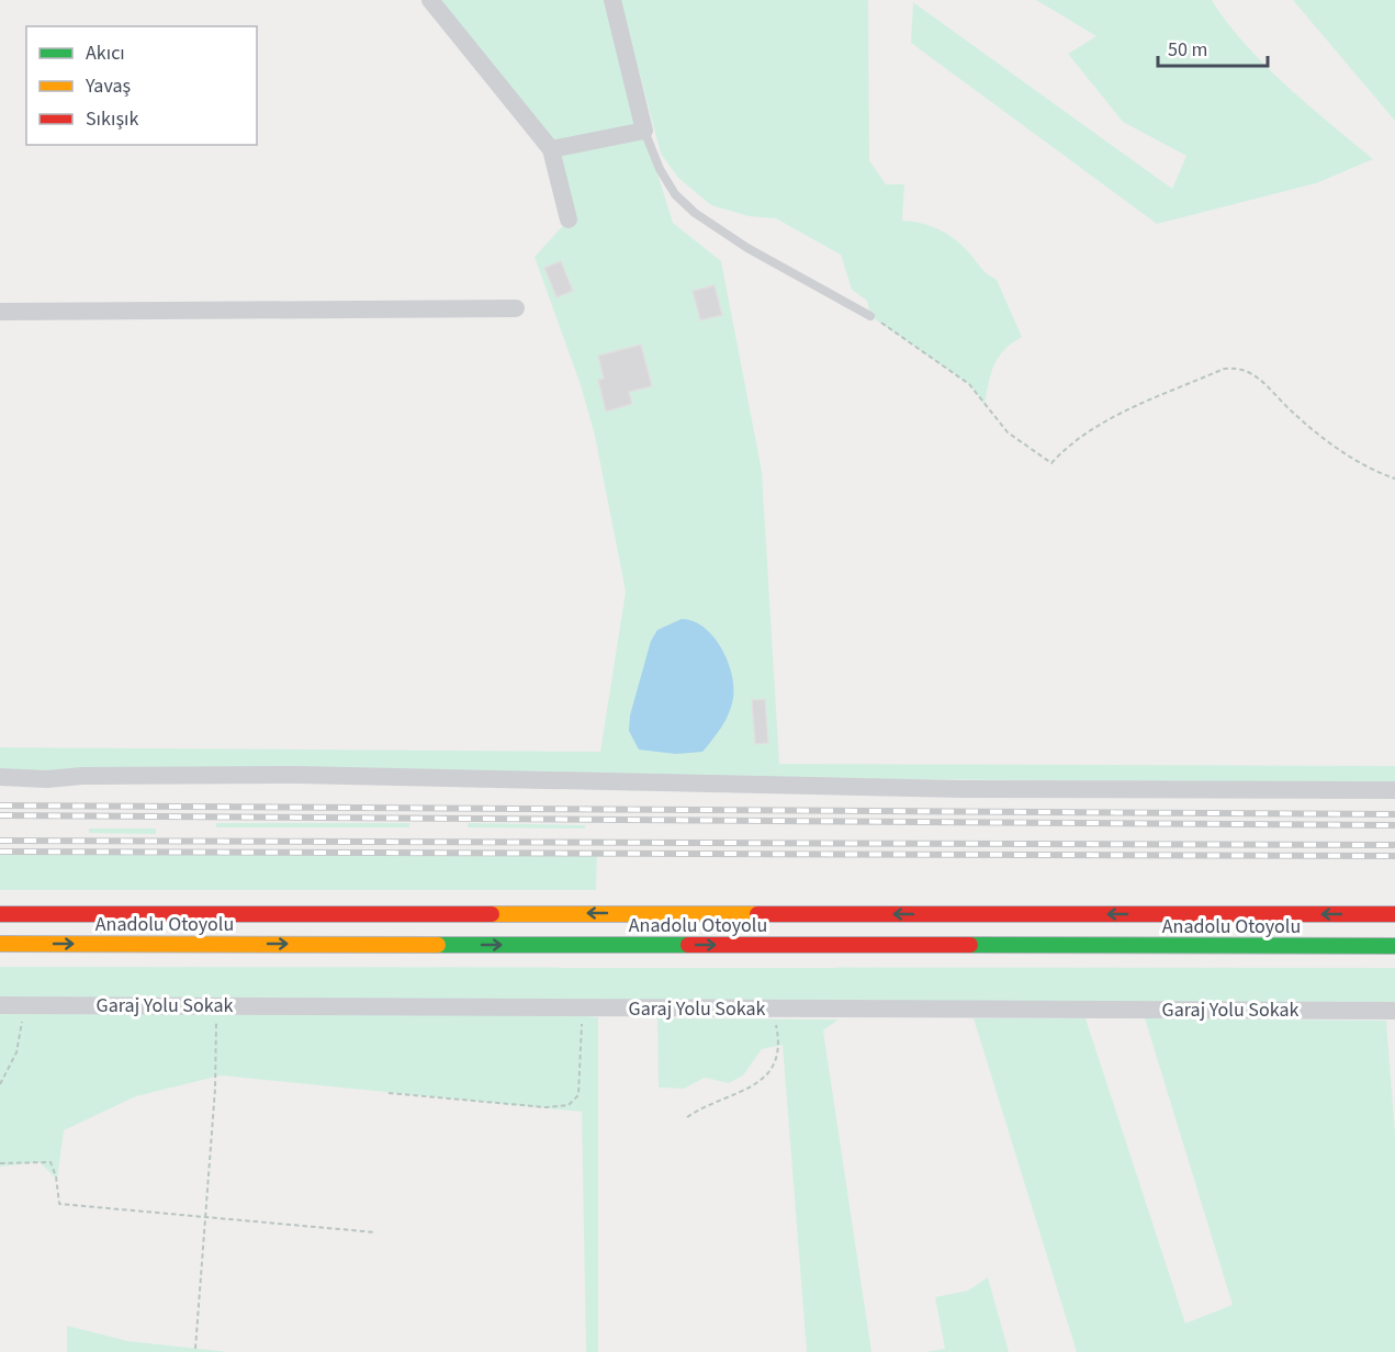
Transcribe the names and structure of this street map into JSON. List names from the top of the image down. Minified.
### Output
{"streets":{"highway":["Anadolu Otoyolu"],"street":["Garaj Yolu Sokak"]},"legend":["Akıcı","Yavaş","Sıkışık"],"scale_bar":"50 m"}
